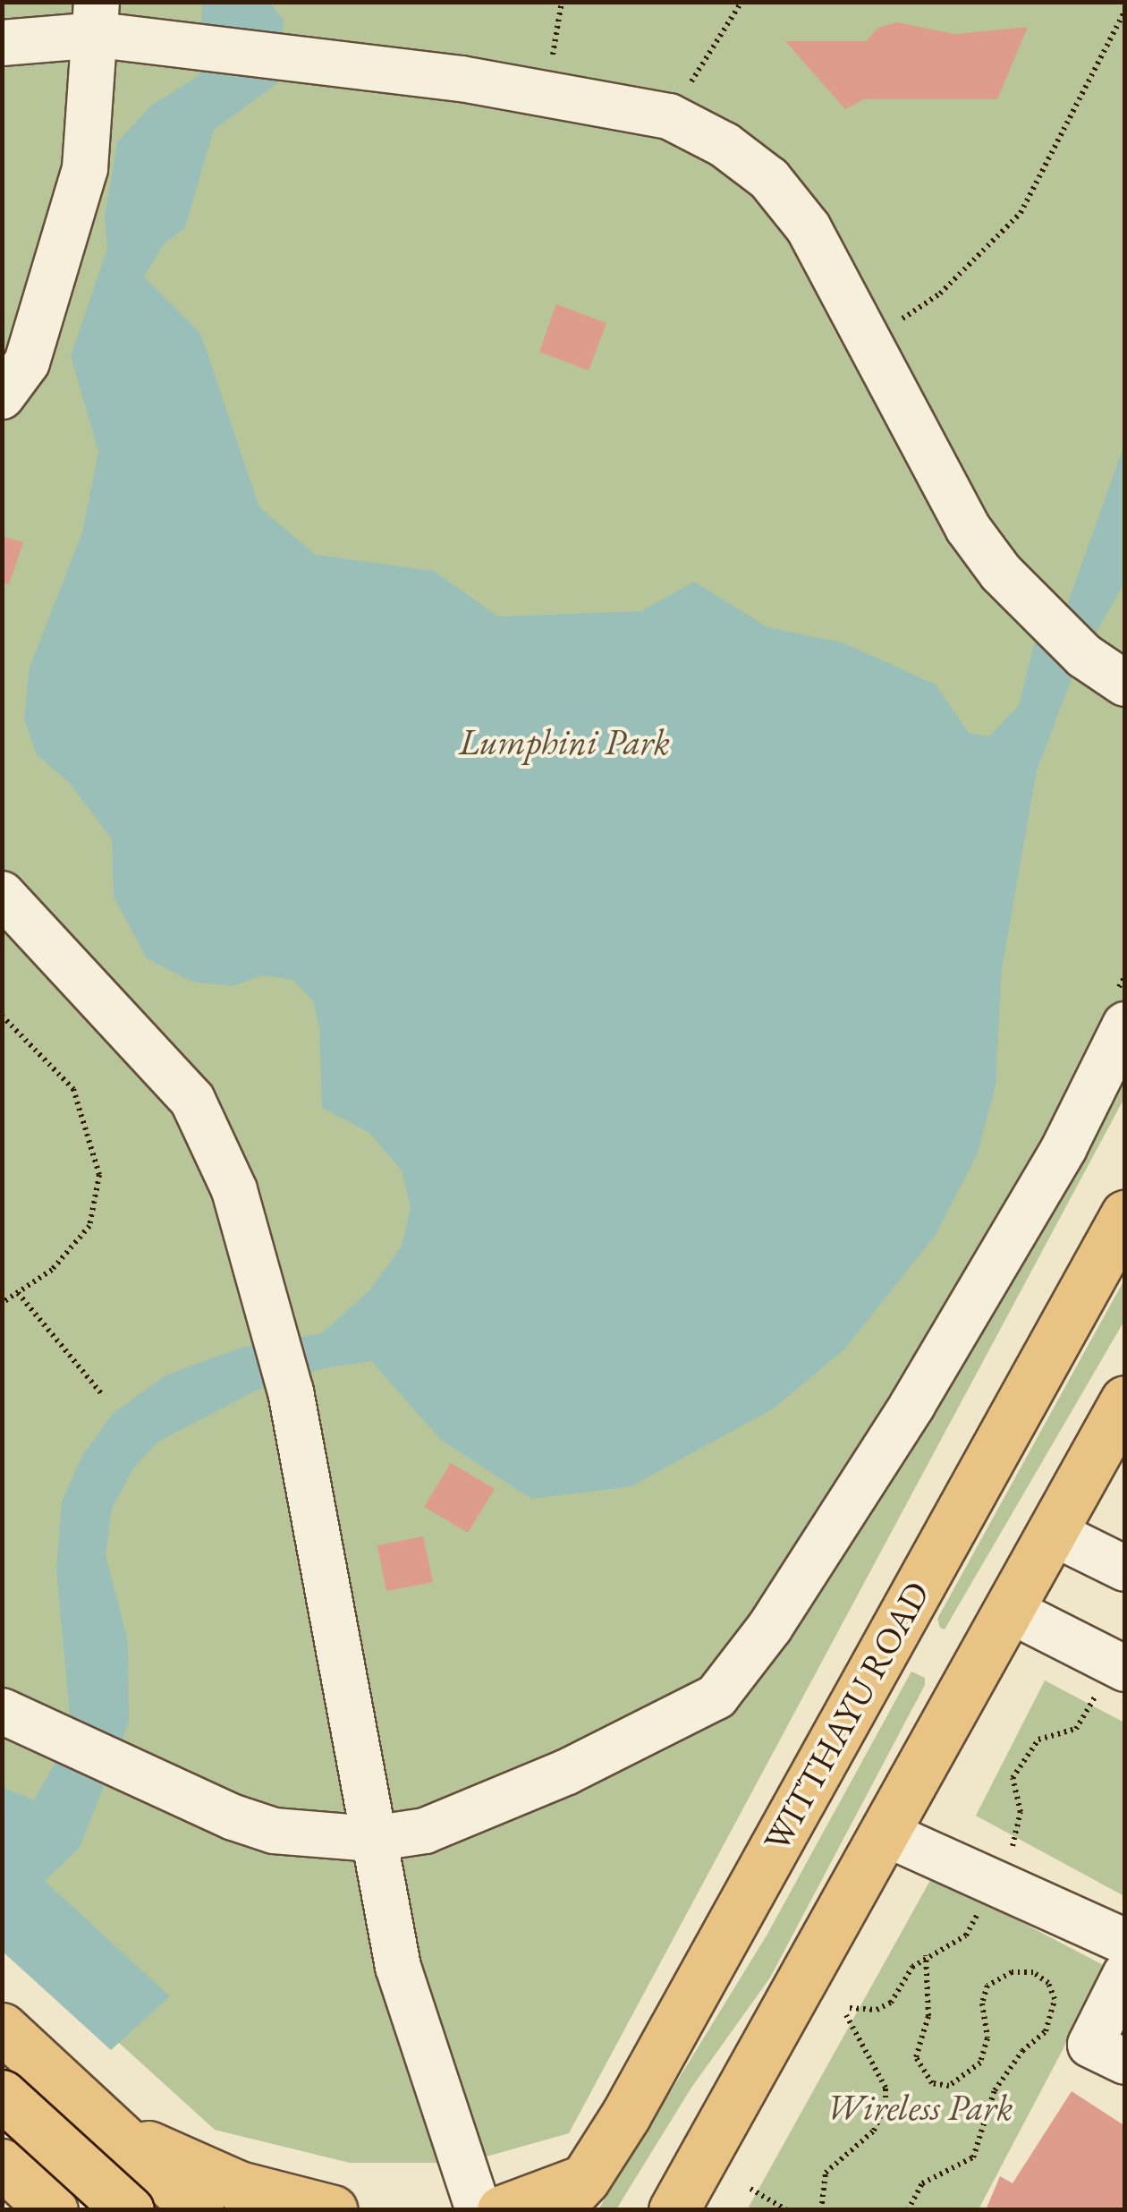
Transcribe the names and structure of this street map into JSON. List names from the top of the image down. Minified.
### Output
{"streets":{"main road":["WITTHAYU ROAD"]},"parks":["Lumphini Park","Wireless Park"]}
